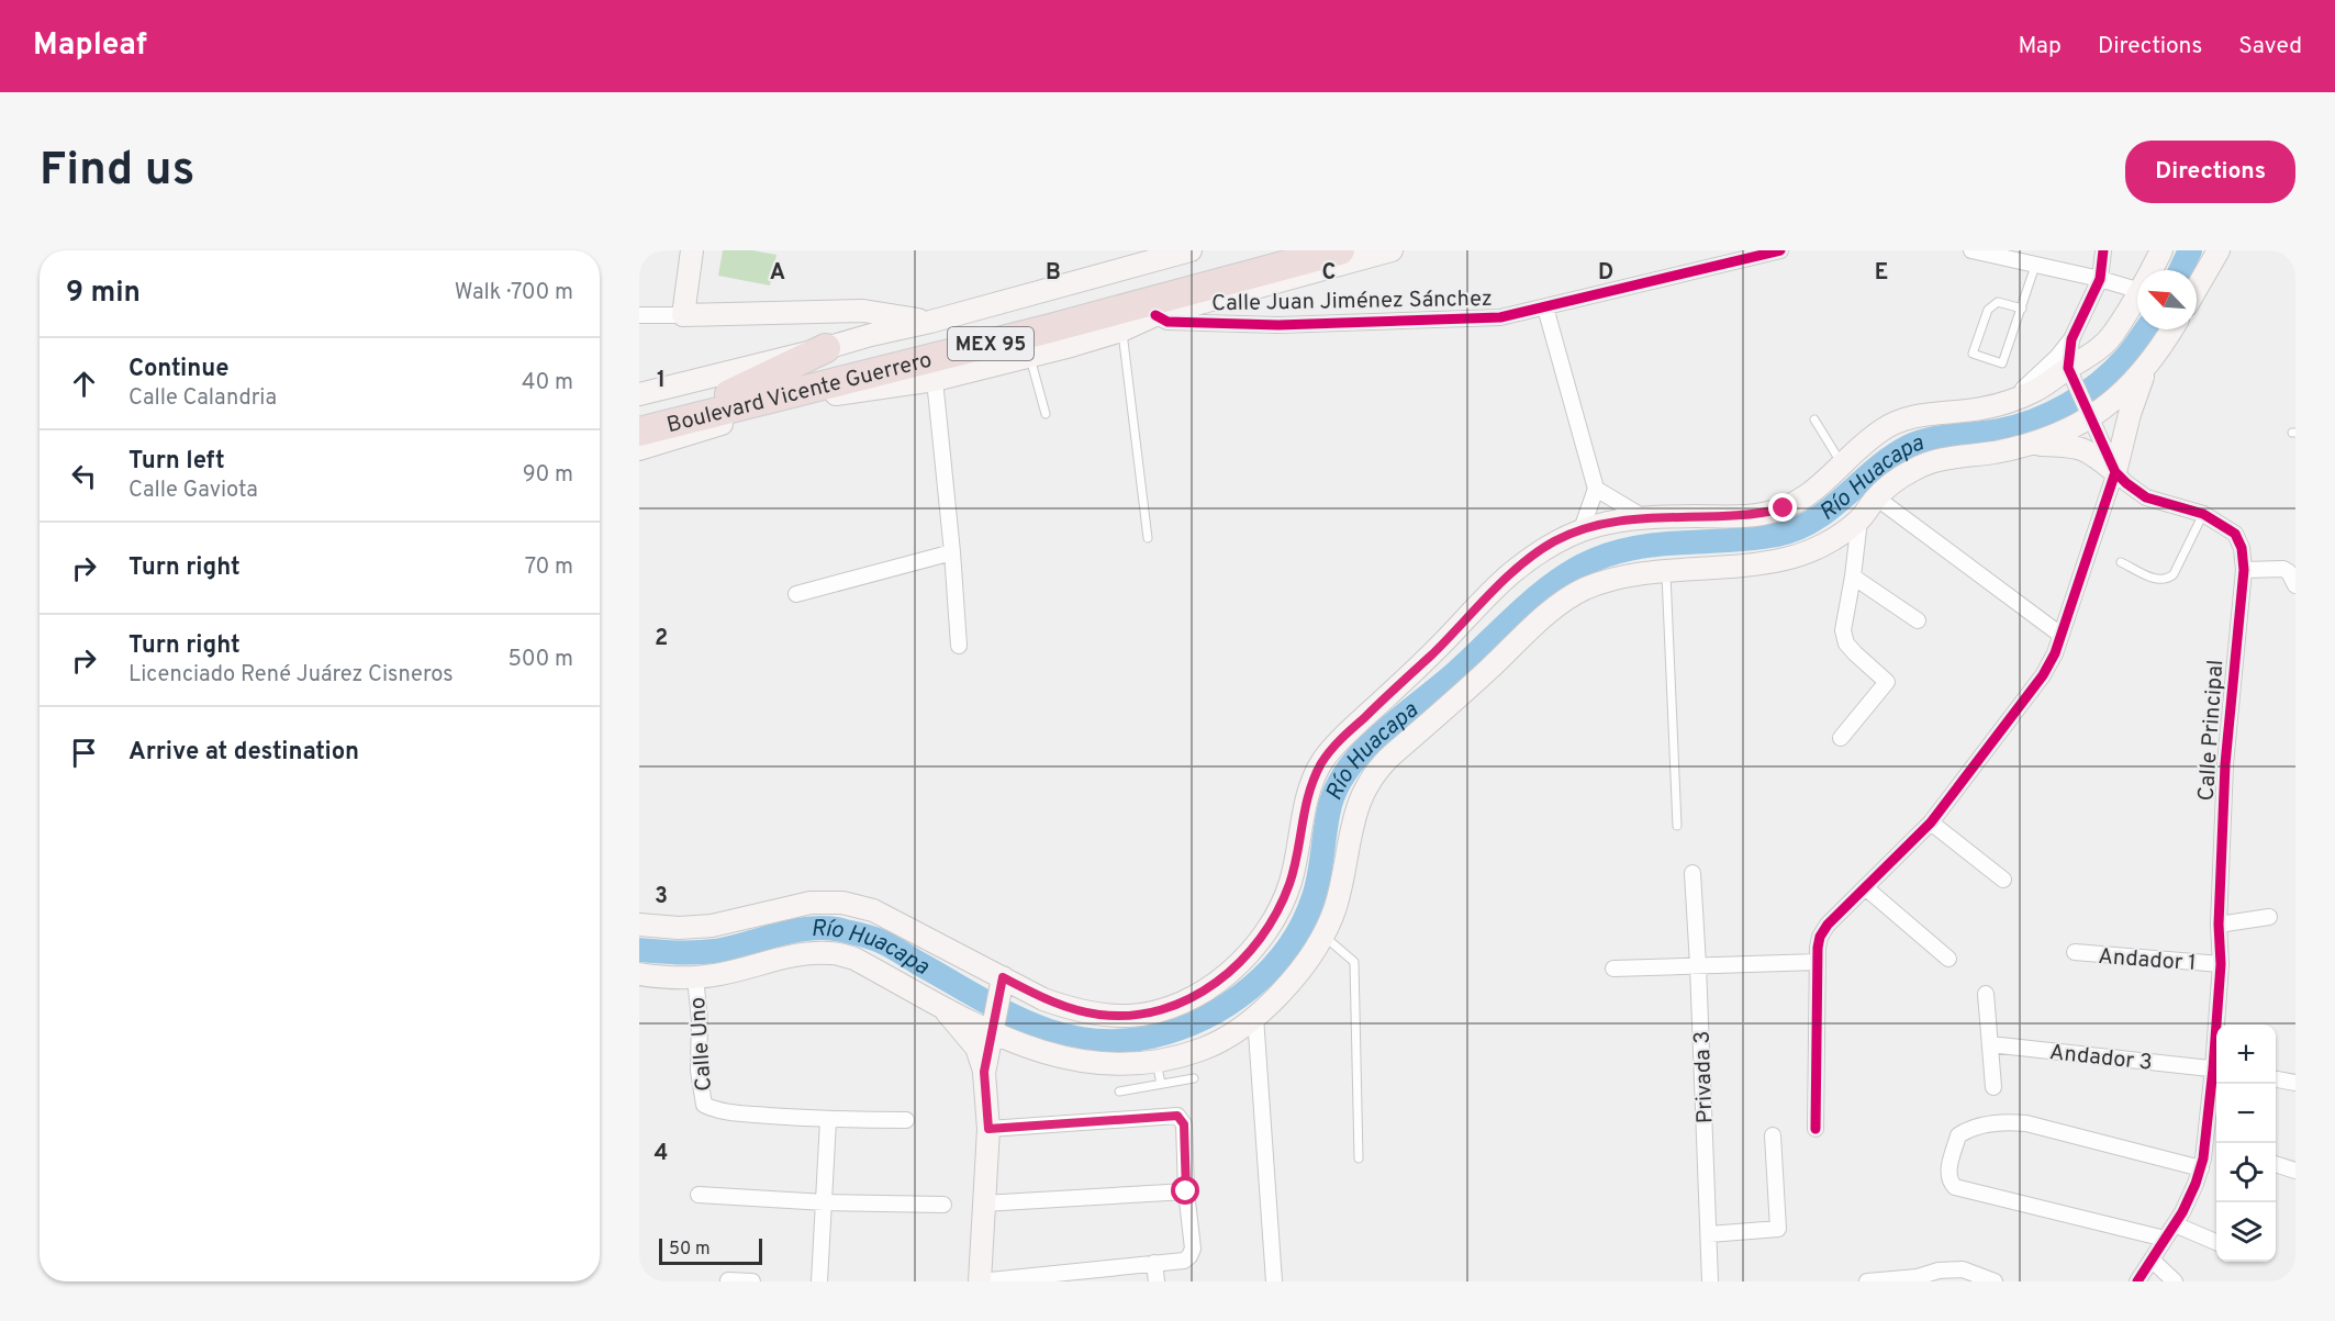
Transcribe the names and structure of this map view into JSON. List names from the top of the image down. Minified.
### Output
{"streets":{"highway":["MEX 95","Boulevard Vicente Guerrero"],"street":["Calle Juan Jiménez Sánchez","Calle Principal","Andador 1","Calle Uno","Andador 3","Privada 3"]},"crossings":[["Calle Juan Jiménez Sánchez","Boulevard Vicente Guerrero"],["Calle Principal","Andador 1"]],"water":["Río Huacapa"],"scale_bar":"50 m","north":"top left","page":{"header":"Mapleaf","nav":["Map","Directions","Saved"],"buttons":"Directions","title":"Find us","heading":["9 min","Walk · 700 m"],"list":[["Continue","Calle Calandria","40 m"],["Turn left","Calle Gaviota","90 m"],["Turn right","70 m"],["Turn right","Licenciado René Juárez Cisneros","500 m"],"Arrive at destination"],"map_buttons":["+","−"],"scale":"50 m"},"grid":{"columns":["A","B","C","D","E"],"rows":["1","2","3","4"]}}
